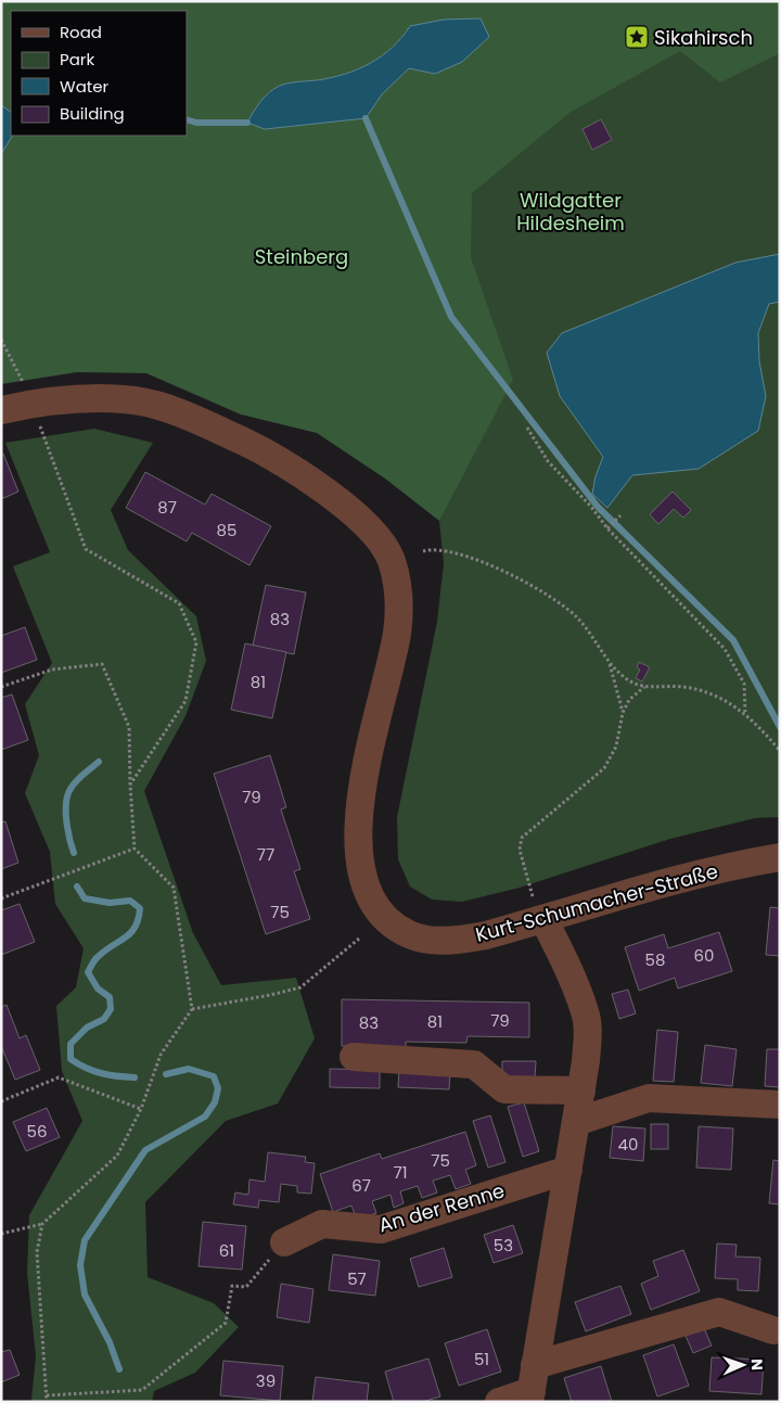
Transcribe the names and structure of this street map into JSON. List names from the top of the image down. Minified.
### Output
{"streets":{"street":["Kurt-Schumacher-Straße","An der Renne"]},"parks":["Wildgatter Hildesheim","Steinberg"],"places":{"place":["Sikahirsch"]},"house_numbers":["87","85","83","81","79","77","75","60","58","79","81","83","56","40","75","71","67","53","61","57","51","39"],"legend":["Road","Park","Water","Building"],"north":"right"}
